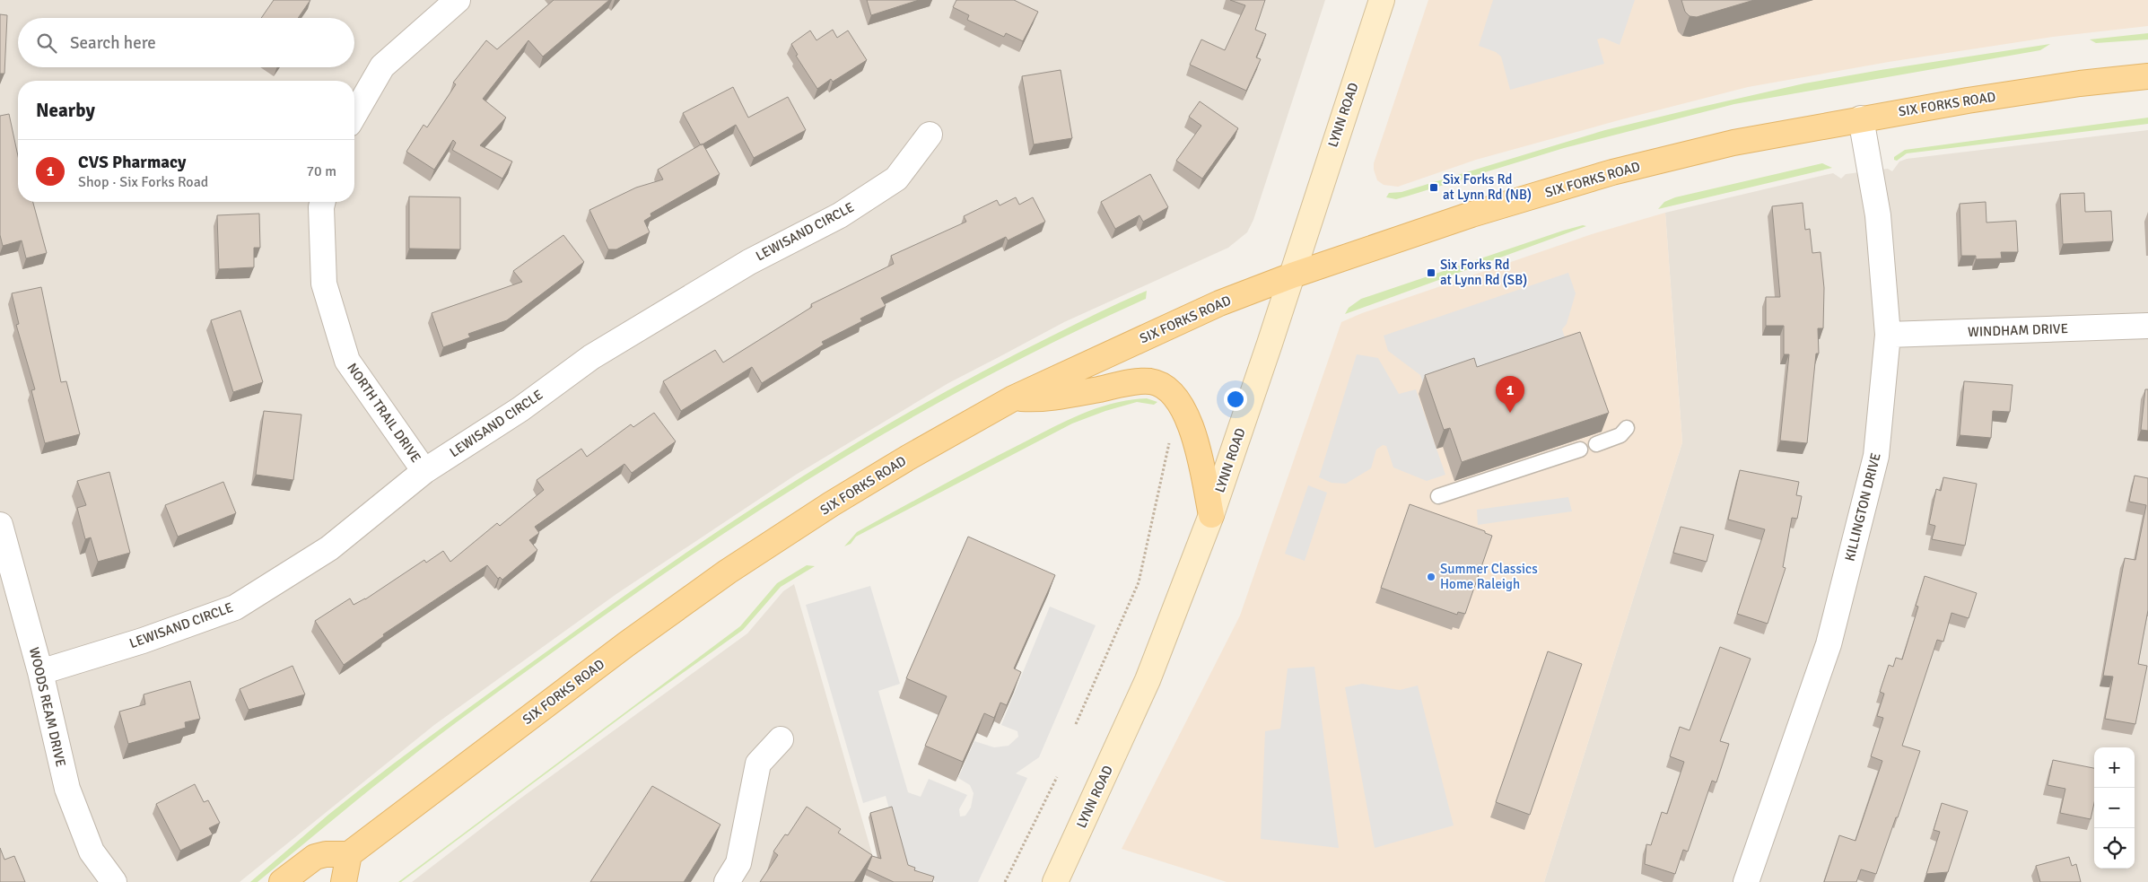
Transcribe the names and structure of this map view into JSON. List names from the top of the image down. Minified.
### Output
{"streets":{"main road":["SIX FORKS ROAD","LYNN ROAD"],"street":["LEWISAND CIRCLE","WINDHAM DRIVE","NORTH TRAIL DRIVE","KILLINGTON DRIVE","WOODS REAM DRIVE"]},"crossings":[["SIX FORKS ROAD","LYNN ROAD"],["SIX FORKS ROAD","KILLINGTON DRIVE"],["LEWISAND CIRCLE","NORTH TRAIL DRIVE"],["LEWISAND CIRCLE","WOODS REAM DRIVE"],["WINDHAM DRIVE","KILLINGTON DRIVE"]],"places":{"transit":["Six Forks Rd at Lynn Rd (NB)","Six Forks Rd at Lynn Rd (SB)"],"other":["Summer Classics Home Raleigh"]},"page":{"search":"Search here","heading":"Nearby","list":[{"mark":"1","name":"CVS Pharmacy","note":"Shop · Six Forks Road","value":"70 m"}],"pins":"1","map_buttons":["+","−"]}}
